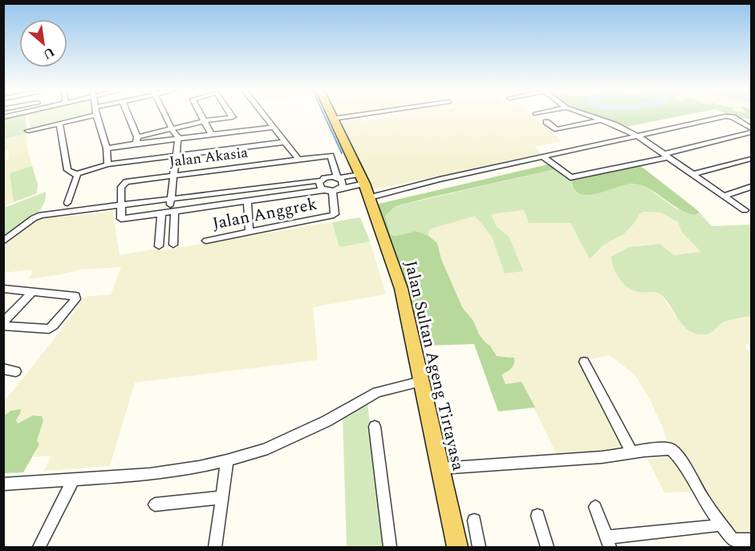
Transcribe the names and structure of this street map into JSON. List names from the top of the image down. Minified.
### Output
{"streets":{"main road":["Jalan Sultan Ageng Tirtayasa"],"street":["Jalan Akasia","Jalan Anggrek"]},"crossings":[["Jalan Akasia","Jalan Sultan Ageng Tirtayasa"]],"north":"bottom right"}
